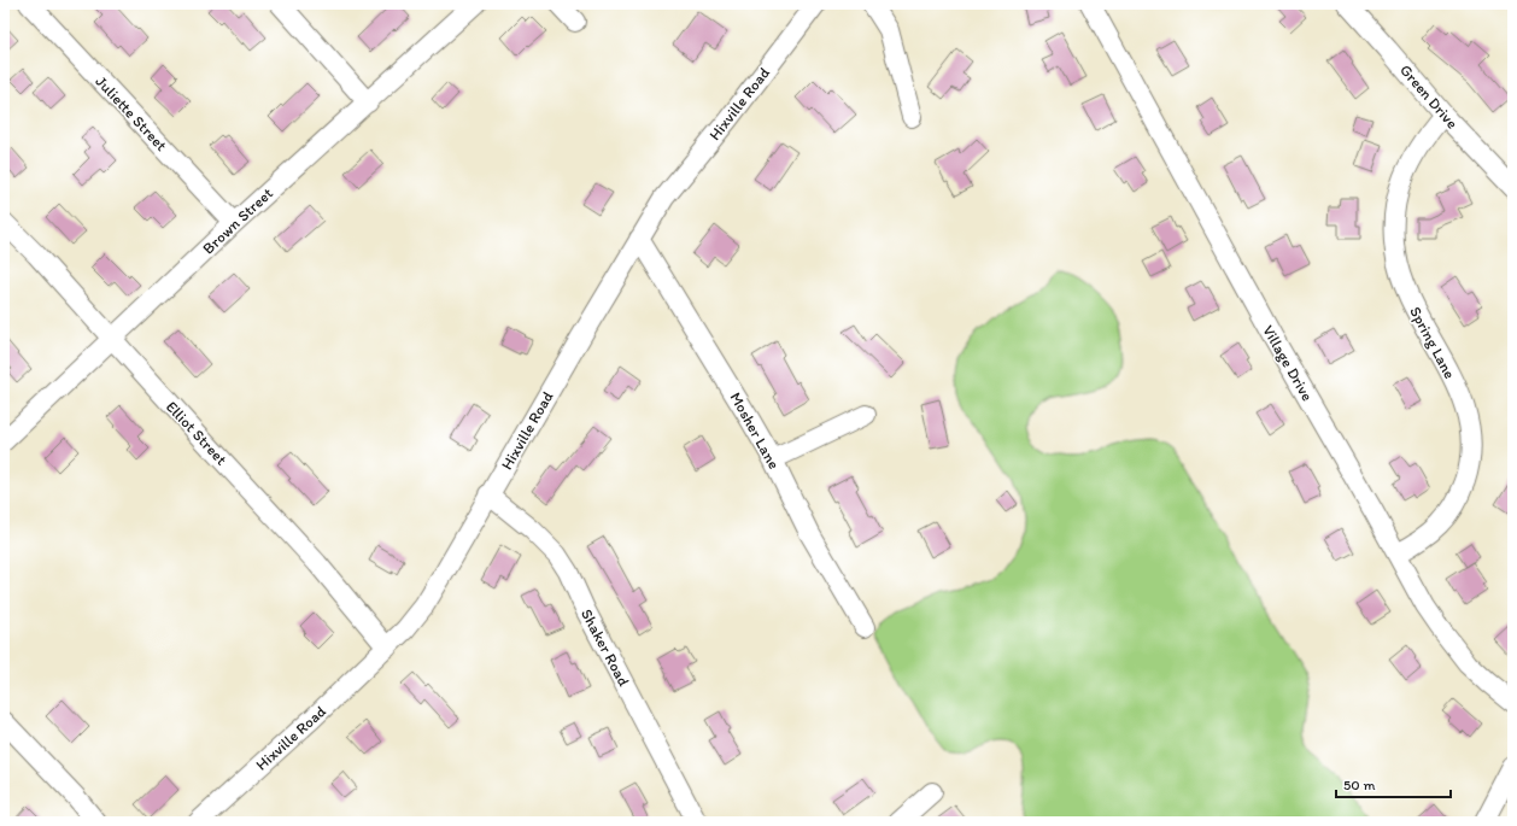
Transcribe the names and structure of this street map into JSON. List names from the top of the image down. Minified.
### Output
{"streets":{"street":["Green Drive","Hixville Road","Juliette Street","Brown Street","Spring Lane","Village Drive","Mosher Lane","Elliot Street","Shaker Road"]},"crossings":[["Green Drive","Spring Lane"],["Hixville Road","Mosher Lane"],["Hixville Road","Elliot Street"],["Hixville Road","Shaker Road"],["Juliette Street","Brown Street"],["Brown Street","Elliot Street"],["Spring Lane","Village Drive"]],"scale_bar":"50 m"}
